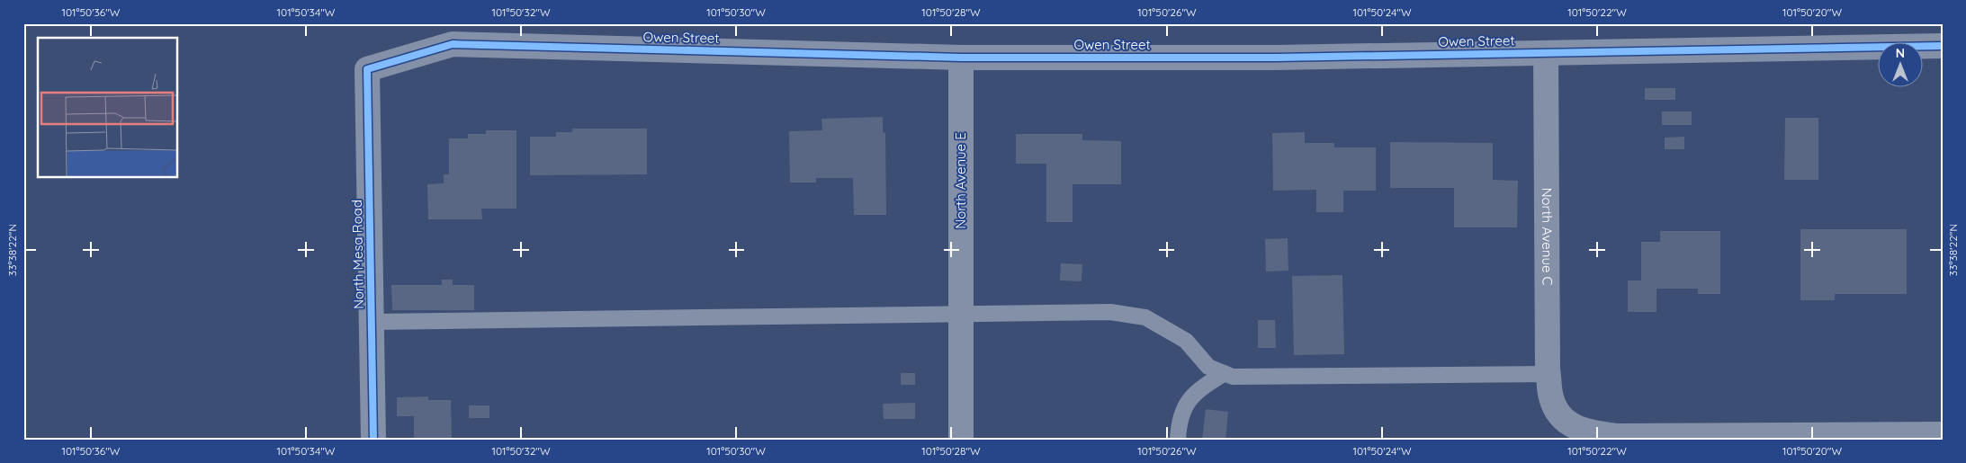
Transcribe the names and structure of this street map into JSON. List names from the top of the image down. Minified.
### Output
{"streets":{"street":["Owen Street","North Avenue E","North Avenue C","North Mesa Road"]},"crossings":[["Owen Street","North Avenue E"],["Owen Street","North Avenue C"],["Owen Street","North Mesa Road"]],"north":"top","coordinates":["101°50'36\"W","101°50'34\"W","101°50'32\"W","101°50'30\"W","101°50'28\"W","101°50'26\"W","101°50'24\"W","101°50'22\"W","101°50'20\"W","33°38'22\"N"]}
